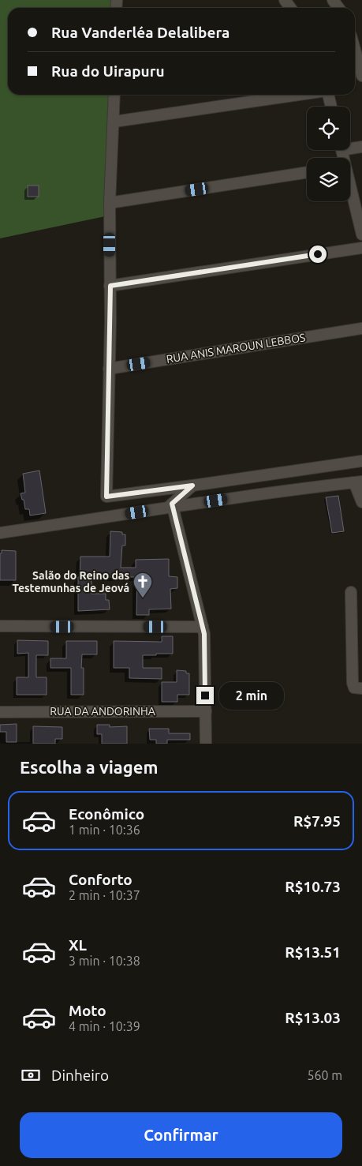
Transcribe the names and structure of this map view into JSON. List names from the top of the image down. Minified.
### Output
{"streets":{"street":["RUA ANIS MAROUN LEBBOS","RUA DA ANDORINHA"]},"places":{"church":["Salão do Reino das Testemunhas de Jeová"]},"page":{"banner":["Rua Vanderléa Delalibera","Rua do Uirapuru"],"bubble":"2 min","heading":"Escolha a viagem","list":[{"name":"Econômico","note":"1 min · 10:36","value":"R$7.95"},{"name":"Conforto","note":"2 min · 10:37","value":"R$10.73"},{"name":"XL","note":"3 min · 10:38","value":"R$13.51"},{"name":"Moto","note":"4 min · 10:39","value":"R$13.03"}],"pay":["Dinheiro","560 m"],"buttons":"Confirmar"}}
